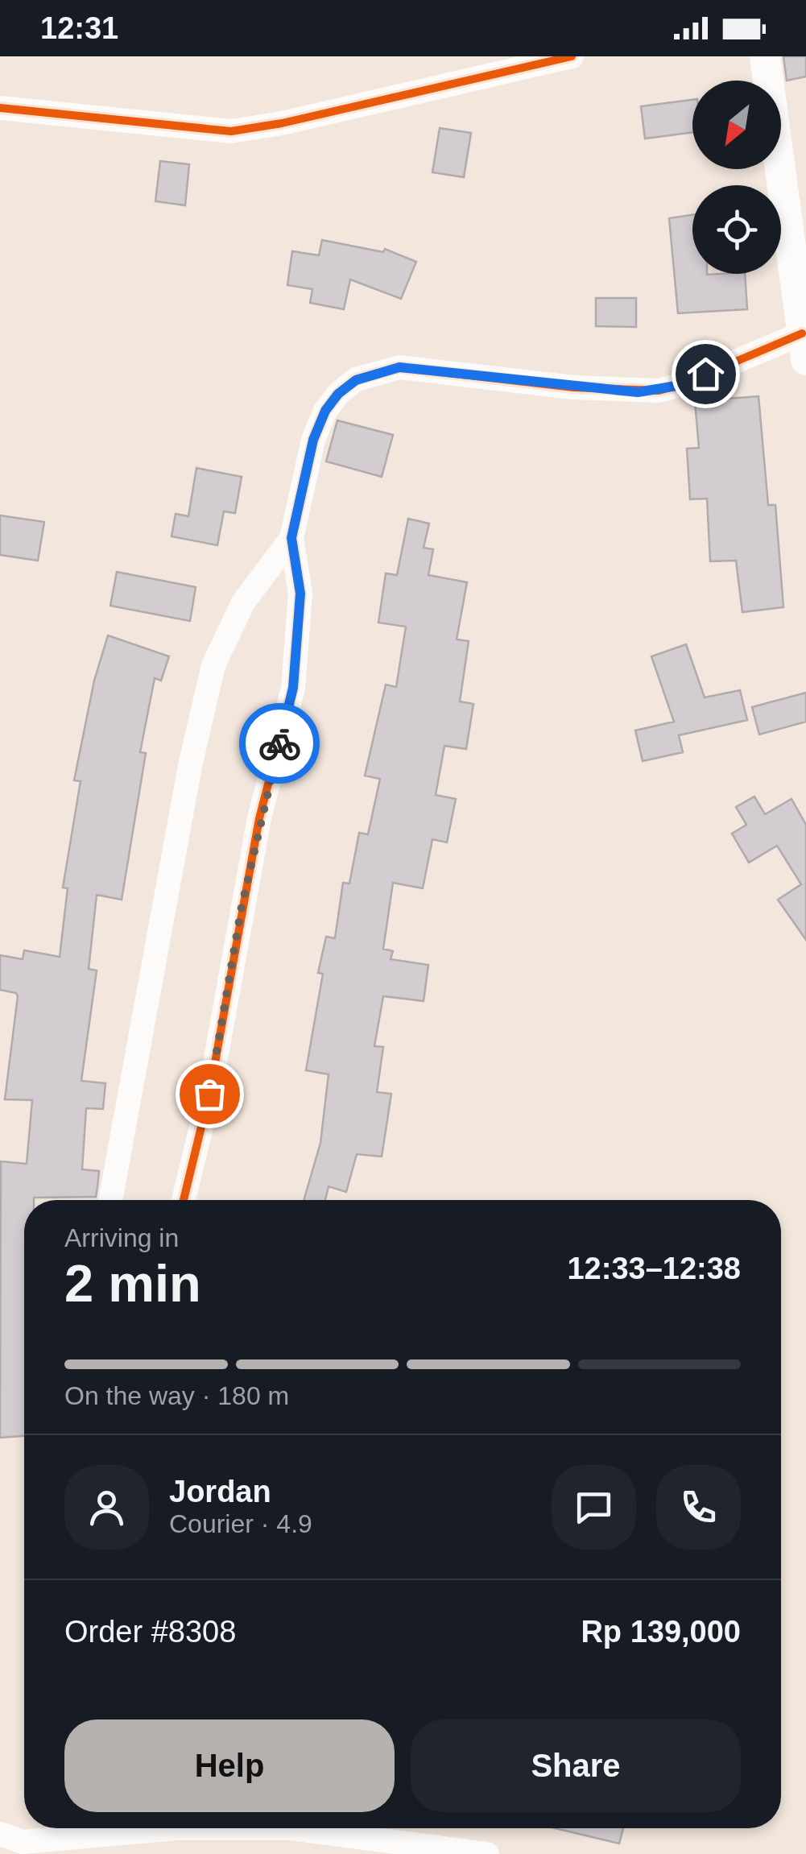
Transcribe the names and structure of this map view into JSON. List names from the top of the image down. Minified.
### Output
{"north":"bottom left","page":{"status":"12:31","heading":["2 min","Arriving in","12:33–12:38"],"panel":["Jordan","Courier · 4.9","Order #8308","Rp 139,000"],"bar":"On the way · 180 m","buttons":["Help","Share"]}}
